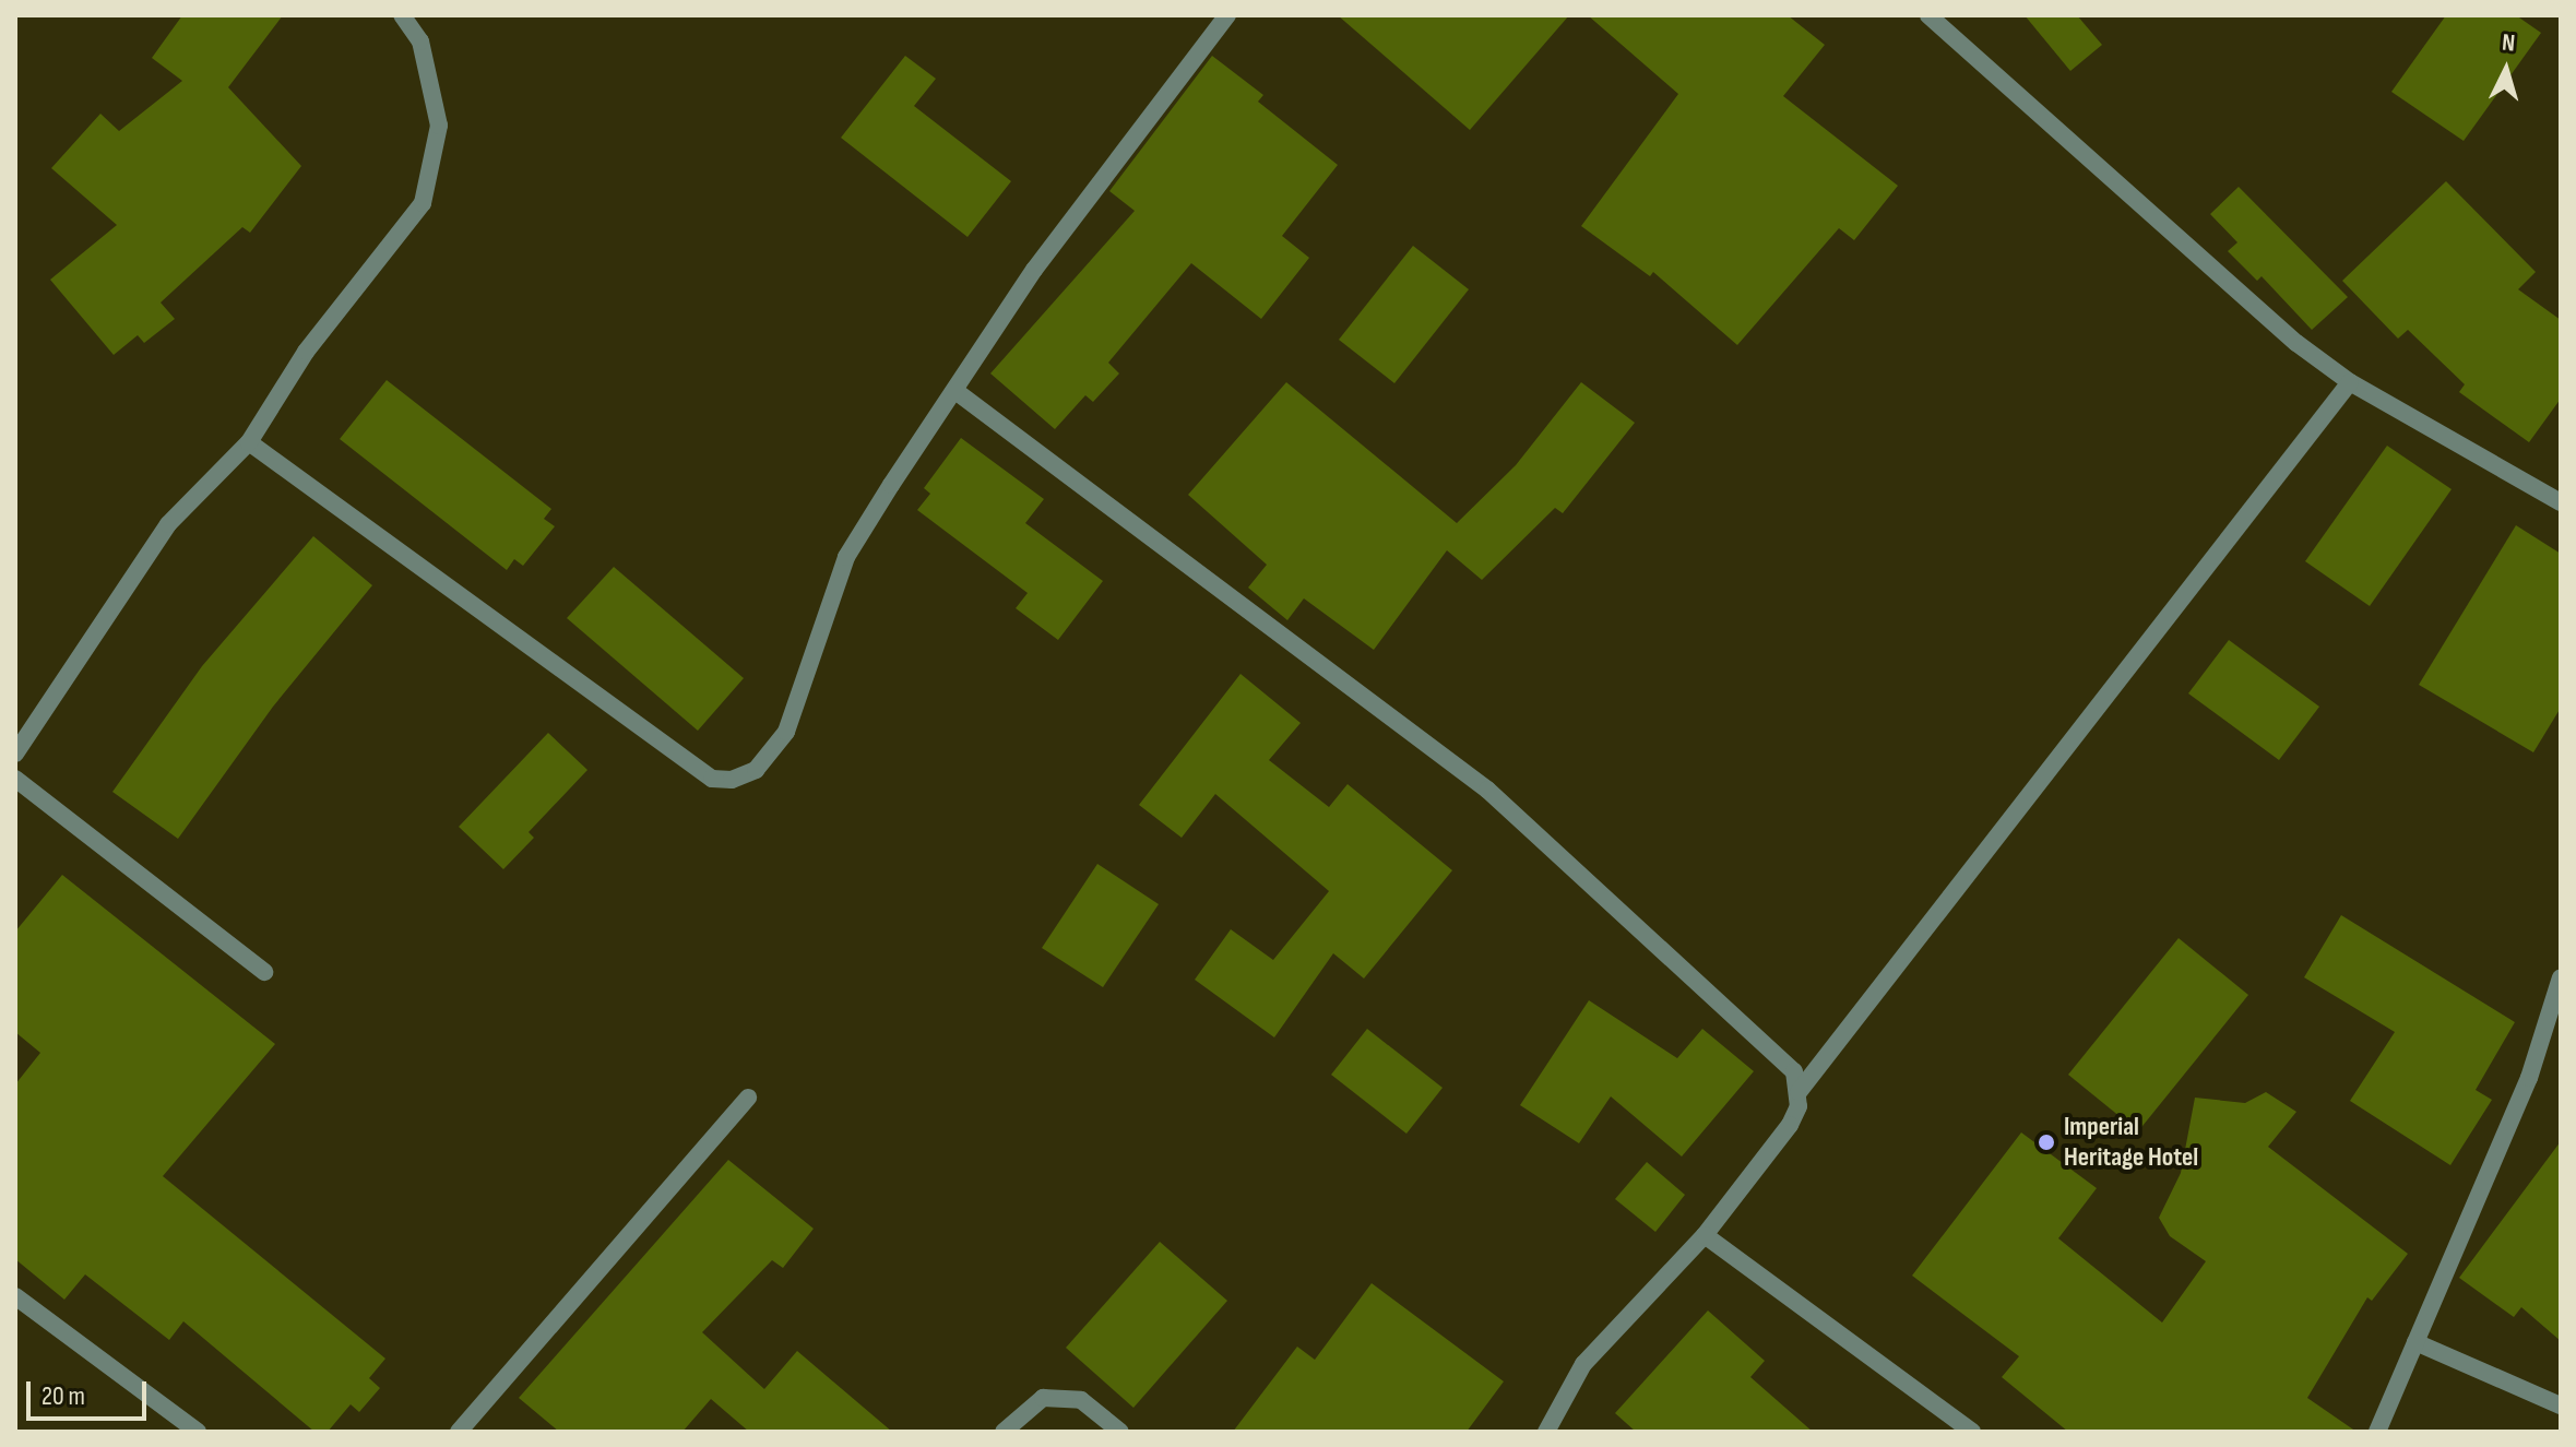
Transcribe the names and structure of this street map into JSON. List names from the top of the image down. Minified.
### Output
{"places":["Imperial Heritage Hotel"],"scale_bar":"20 m","north":"top"}
